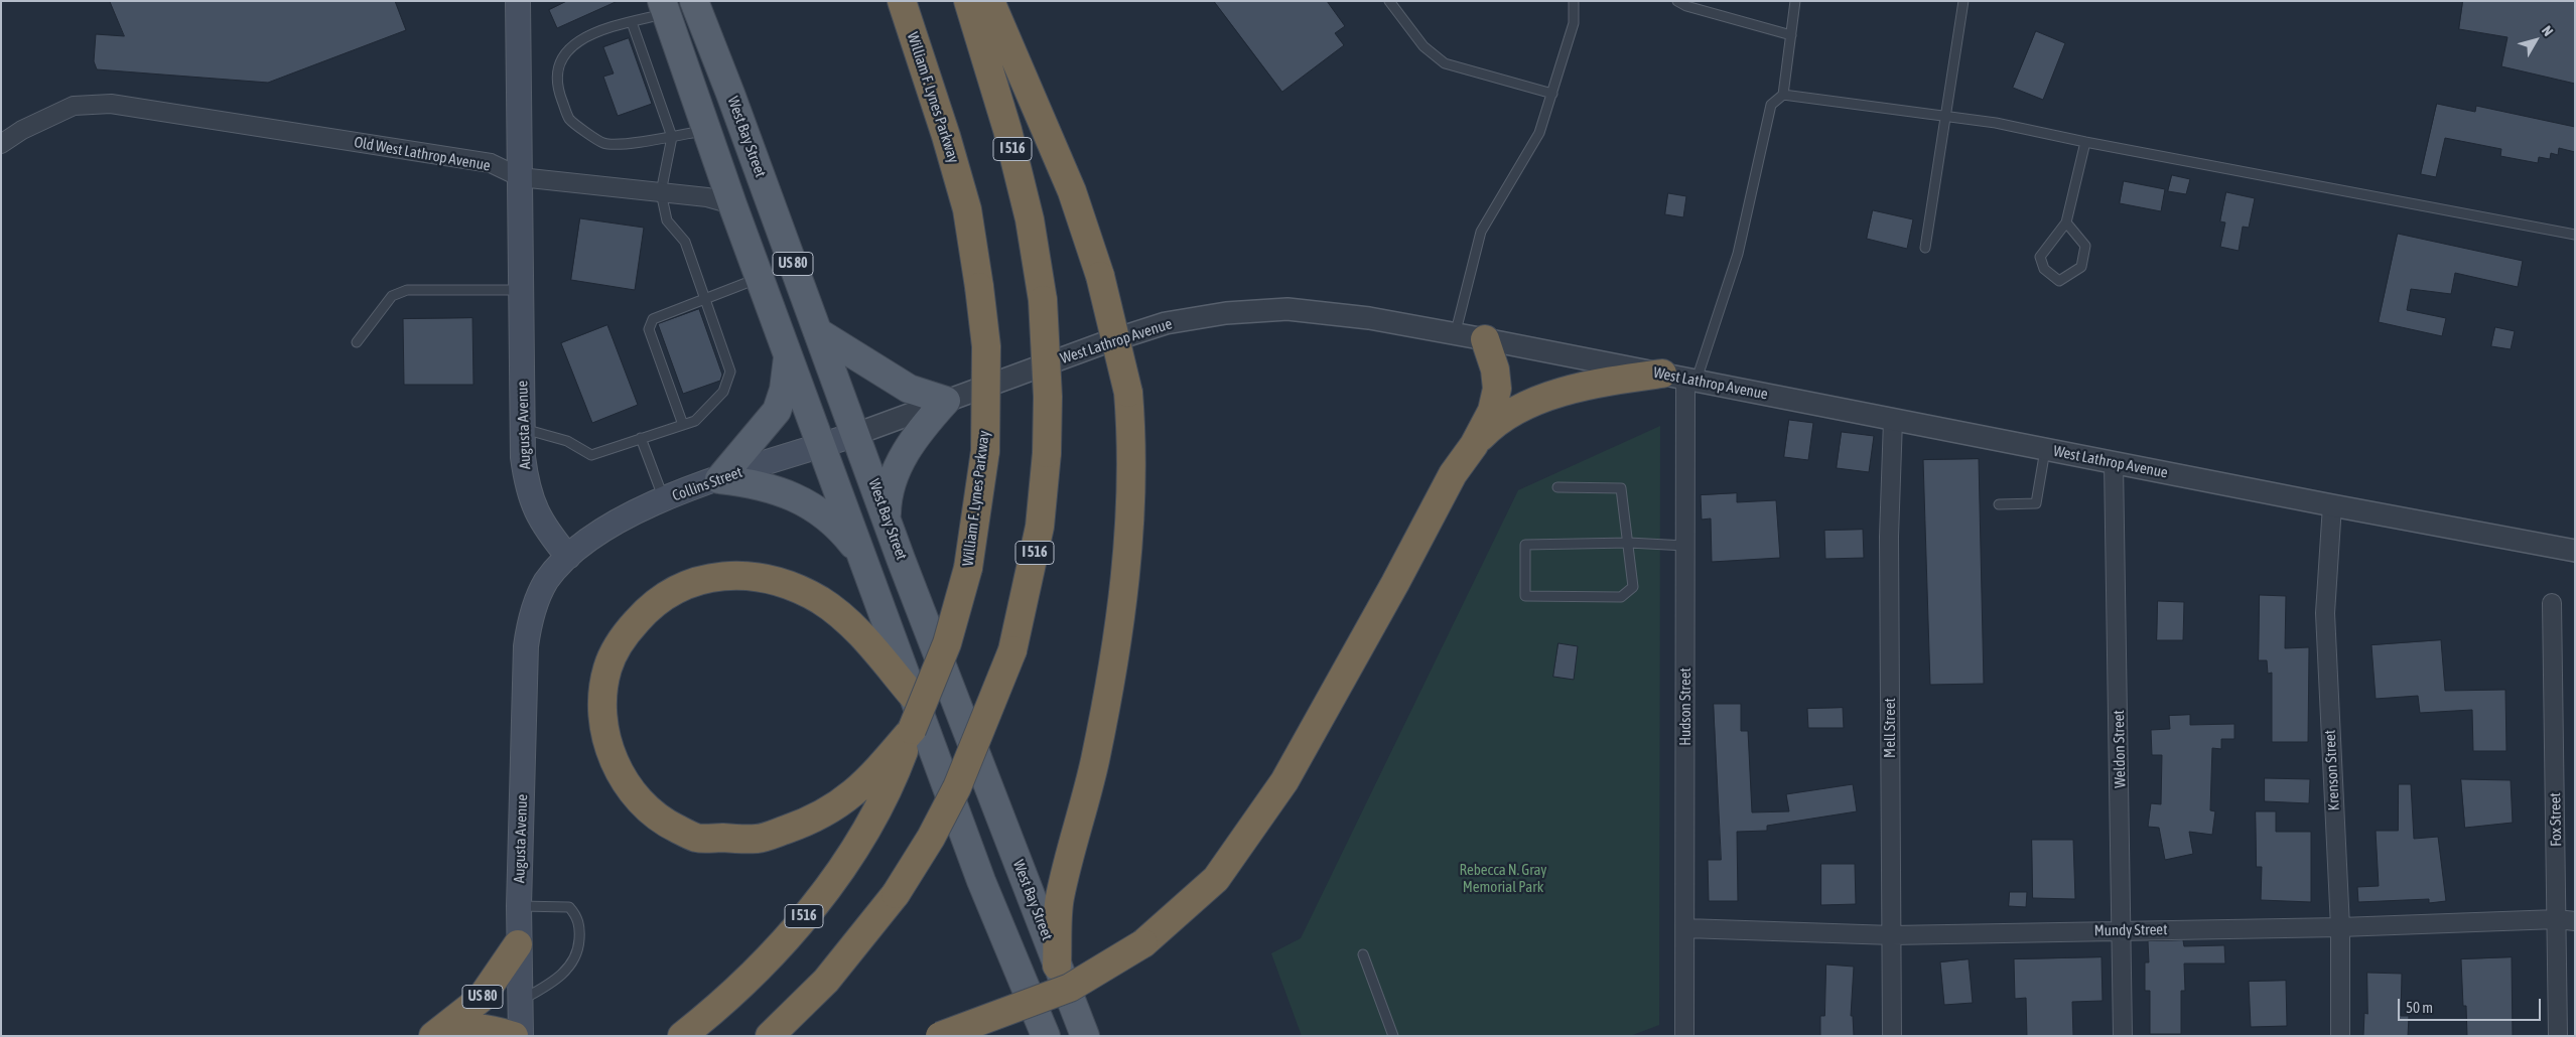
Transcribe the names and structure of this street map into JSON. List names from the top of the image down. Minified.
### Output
{"streets":{"highway":["William F. Lynes Parkway","I 516","US 80"],"main road":["West Bay Street","Augusta Avenue","Collins Street"],"street":["Old West Lathrop Avenue","West Lathrop Avenue","Hudson Street","Mell Street","Weldon Street","Krenson Street","Fox Street","Mundy Street"]},"crossings":[["William F. Lynes Parkway","I 516"],["West Bay Street","West Lathrop Avenue"],["West Bay Street","Collins Street"],["Old West Lathrop Avenue","US 80"],["Old West Lathrop Avenue","Augusta Avenue"],["US 80","Augusta Avenue"],["West Lathrop Avenue","Collins Street"],["West Lathrop Avenue","Hudson Street"],["West Lathrop Avenue","Mell Street"],["West Lathrop Avenue","Weldon Street"],["West Lathrop Avenue","Krenson Street"],["Augusta Avenue","Collins Street"],["Hudson Street","Mundy Street"],["Mell Street","Mundy Street"],["Weldon Street","Mundy Street"],["Krenson Street","Mundy Street"],["Fox Street","Mundy Street"]],"parks":["Rebecca N. Gray Memorial Park"],"scale_bar":"50 m","north":"top right"}
